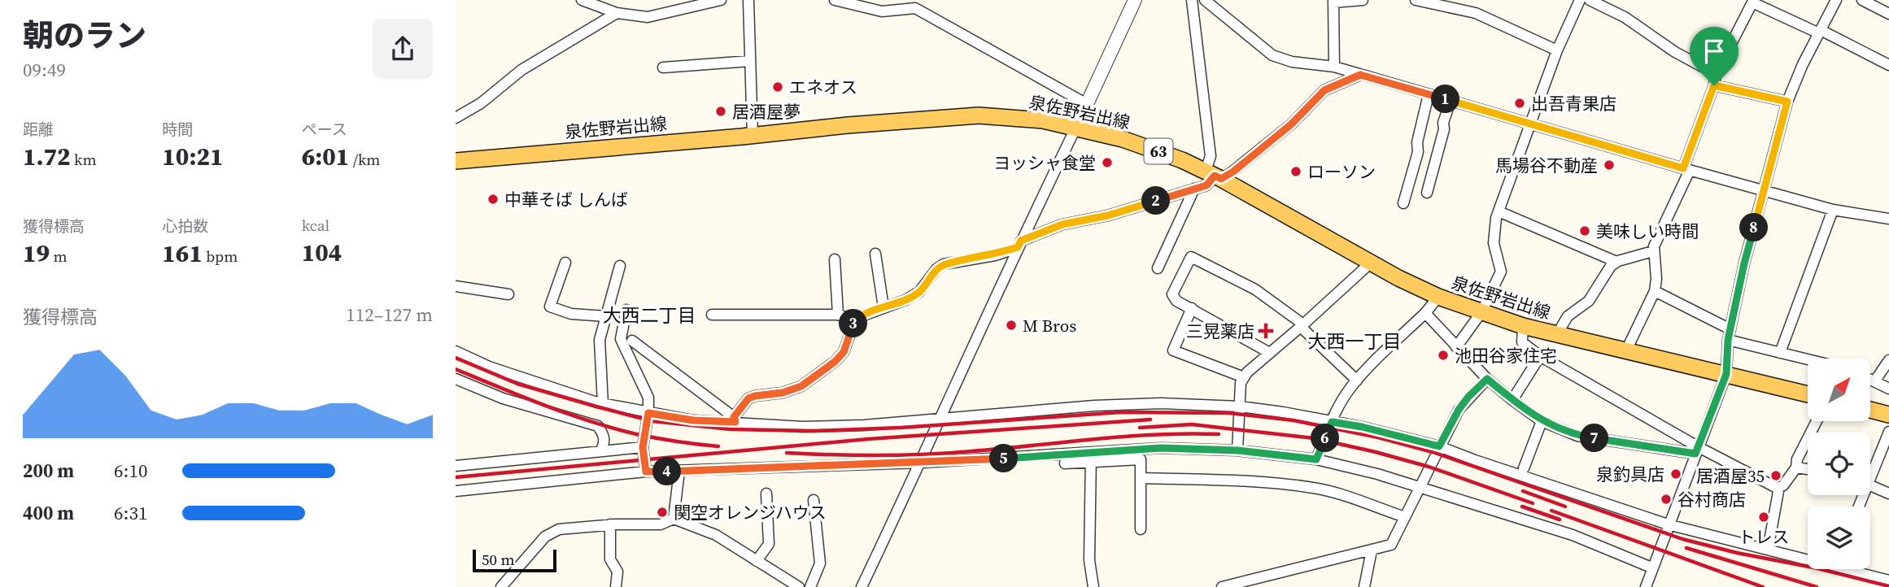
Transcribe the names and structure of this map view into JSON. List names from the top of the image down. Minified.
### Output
{"streets":{"main road":["泉佐野岩出線","63"]},"districts":["大西二丁目","大西一丁目"],"places":{"other":["エネオス","出吾青果店","居酒屋夢","ヨッシャ食堂","馬場谷不動産","ローソン","中華そば しんば","美味しい時間","M Bros","池田谷家住宅","泉釣具店","居酒屋35","谷村商店","関空オレンジハウス","トレス"],"health":["三晃薬店"]},"scale_bar":"50 m","north":"top right","page":{"heading":["朝のラン","09:49"],"pins":["1","2","8","3","6","7","5","4"],"stats":[["距離","1.72 km"],["時間","10:21"],["ペース","6:01 /km"],["獲得標高","19 m"],["心拍数","161 bpm"],["kcal","104"]],"chart":["獲得標高","112–127 m"],"list":[{"name":"200 m","note":"6:10"},{"name":"400 m","note":"6:31"}],"scale":"50 m"}}
